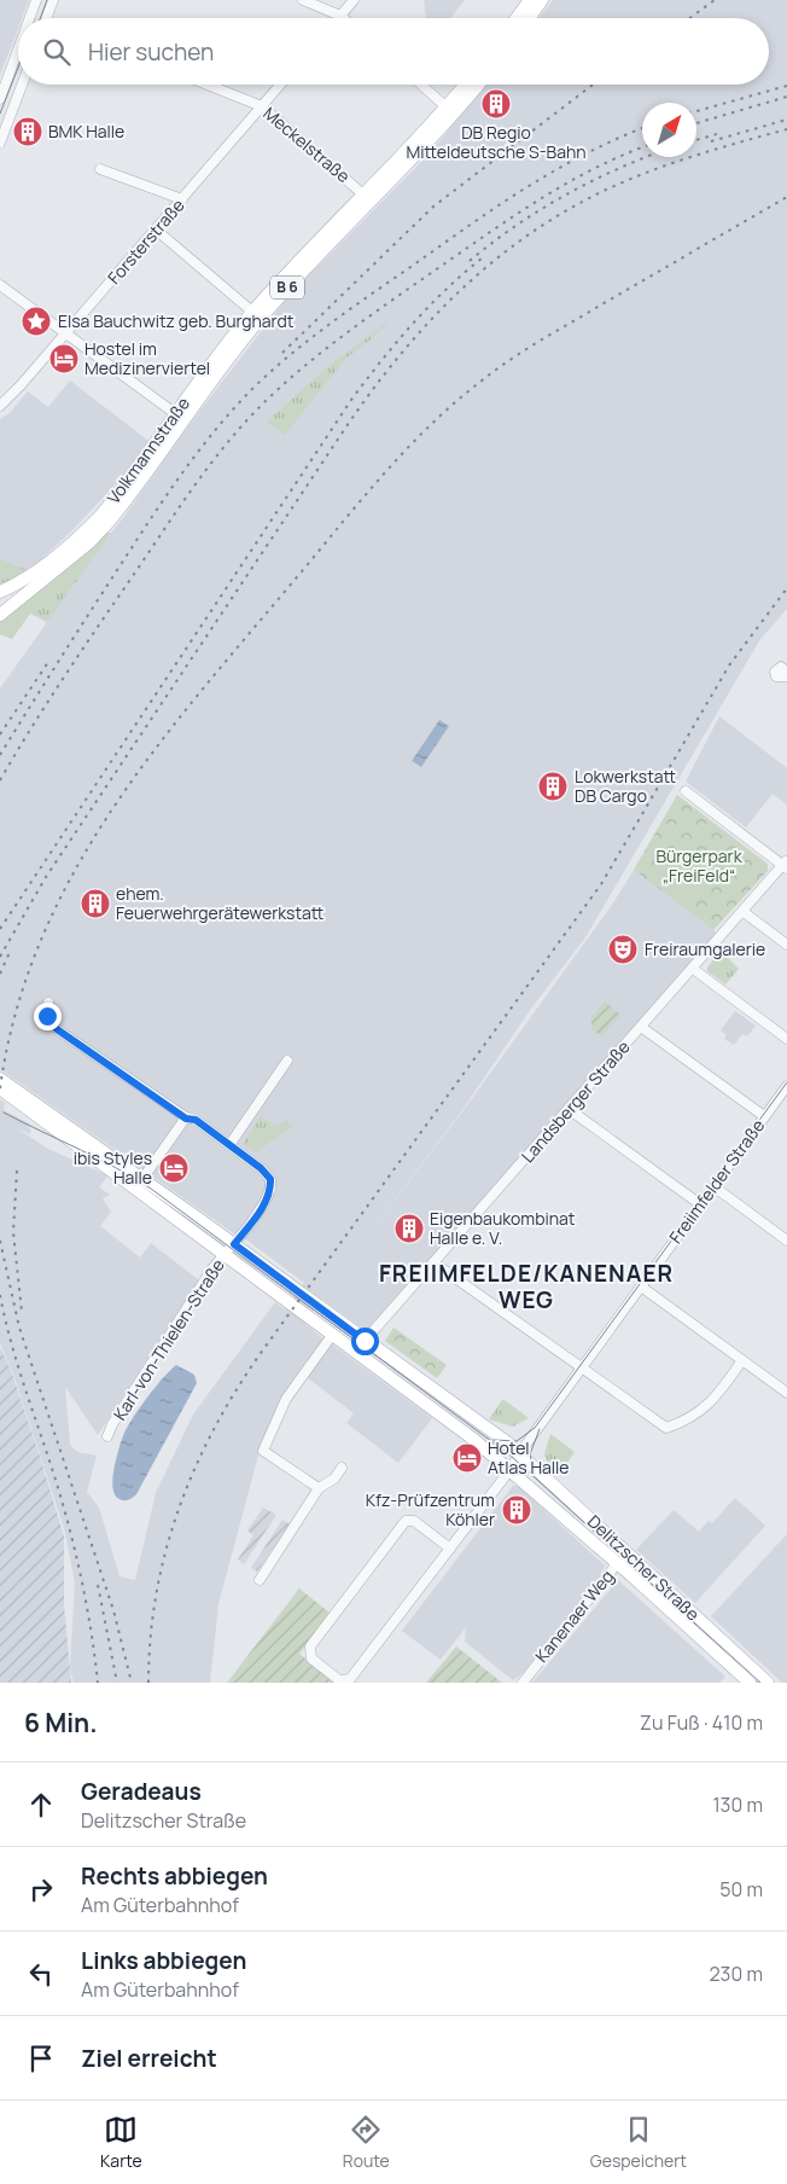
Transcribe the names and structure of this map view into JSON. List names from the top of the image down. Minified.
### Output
{"streets":{"main road":["B 6","Volkmannstraße","Delitzscher Straße"],"street":["Meckelstraße","Forsterstraße","Landsberger Straße","Freiimfelder Straße","Karl-von-Thielen-Straße","Kanenaer Weg"]},"crossings":[["Meckelstraße","Forsterstraße"],["Meckelstraße","Volkmannstraße"],["B 6","Volkmannstraße"],["Landsberger Straße","Delitzscher Straße"],["Freiimfelder Straße","Delitzscher Straße"],["Karl-von-Thielen-Straße","Delitzscher Straße"],["Delitzscher Straße","Kanenaer Weg"]],"districts":["FREIIMFELDE/KANENAER WEG"],"parks":["Bürgerpark „FreiFeld“"],"places":{"building":["DB Regio Mitteldeutsche S-Bahn","BMK Halle","Lokwerkstatt DB Cargo","ehem. Feuerwehrgerätewerkstatt","Eigenbaukombinat Halle e. V.","Kfz-Prüfzentrum Köhler"],"place":["Elsa Bauchwitz geb. Burghardt"],"hotel":["Hostel im Medizinerviertel","ibis Styles Halle","Hotel Atlas Halle"],"theatre":["Freiraumgalerie"]},"north":"top right","page":{"search":"Hier suchen","heading":["6 Min.","Zu Fuß · 410 m"],"list":[["Geradeaus","Delitzscher Straße","130 m"],["Rechts abbiegen","Am Güterbahnhof","50 m"],["Links abbiegen","Am Güterbahnhof","230 m"],"Ziel erreicht"],"nav":["Karte","Route","Gespeichert"]}}
